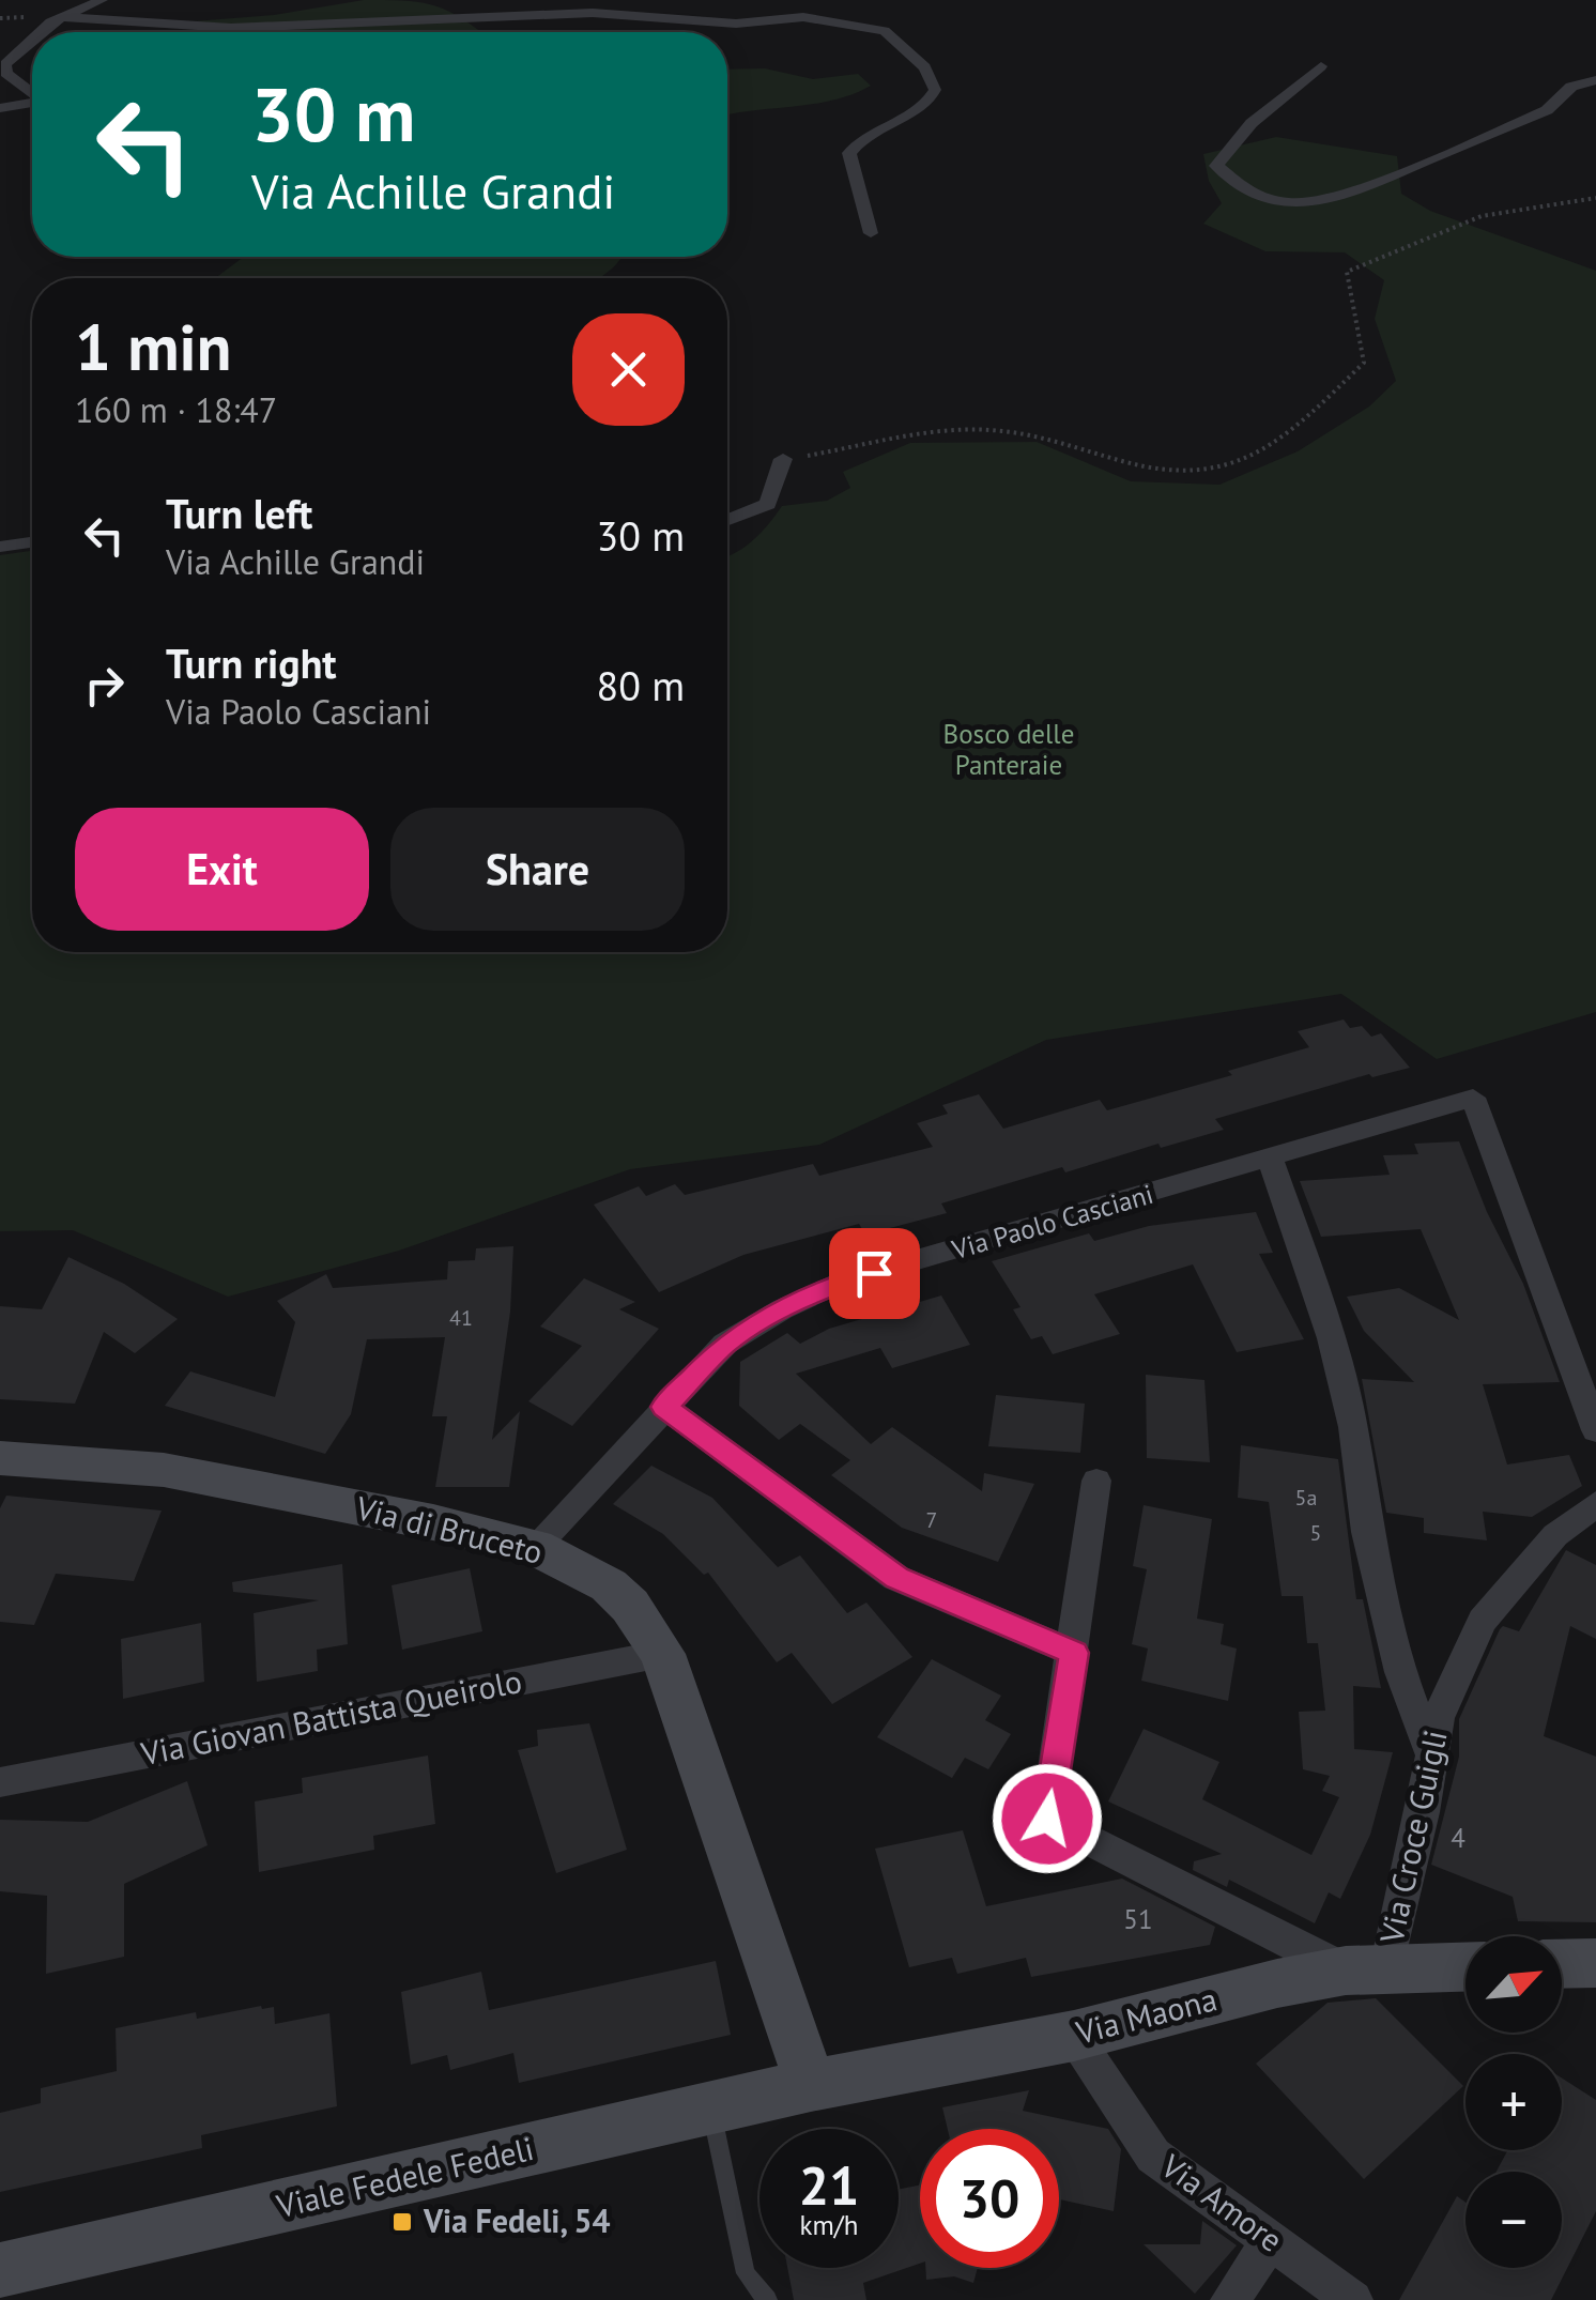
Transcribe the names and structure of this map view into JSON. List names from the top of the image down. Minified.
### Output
{"streets":{"main road":["Via di Bruceto","Via Maona","Viale Fedele Fedeli"],"street":["Via Paolo Casciani","Via Giovan Battista Queirolo","Via Croce Guigli","Via Amore"]},"crossings":[["Via Paolo Casciani","Via di Bruceto"],["Via di Bruceto","Via Giovan Battista Queirolo"],["Via di Bruceto","Via Maona"],["Via di Bruceto","Viale Fedele Fedeli"],["Via Croce Guigli","Via Maona"],["Via Maona","Viale Fedele Fedeli"],["Via Maona","Via Amore"]],"parks":["Bosco delle Panteraie"],"places":{"transit":["Via Fedeli, 54"]},"house_numbers":["41","5a","7","5","4","51"],"north":"top right","page":{"turn":["30 m","Via Achille Grandi"],"heading":["1 min","160 m · 18:47"],"list":[{"name":"Turn left","note":"Via Achille Grandi","value":"30 m"},{"name":"Turn right","note":"Via Paolo Casciani","value":"80 m"}],"buttons":["Exit","Share"],"map_buttons":["+","−"],"speed":"21 km/h","limit":"30"}}
